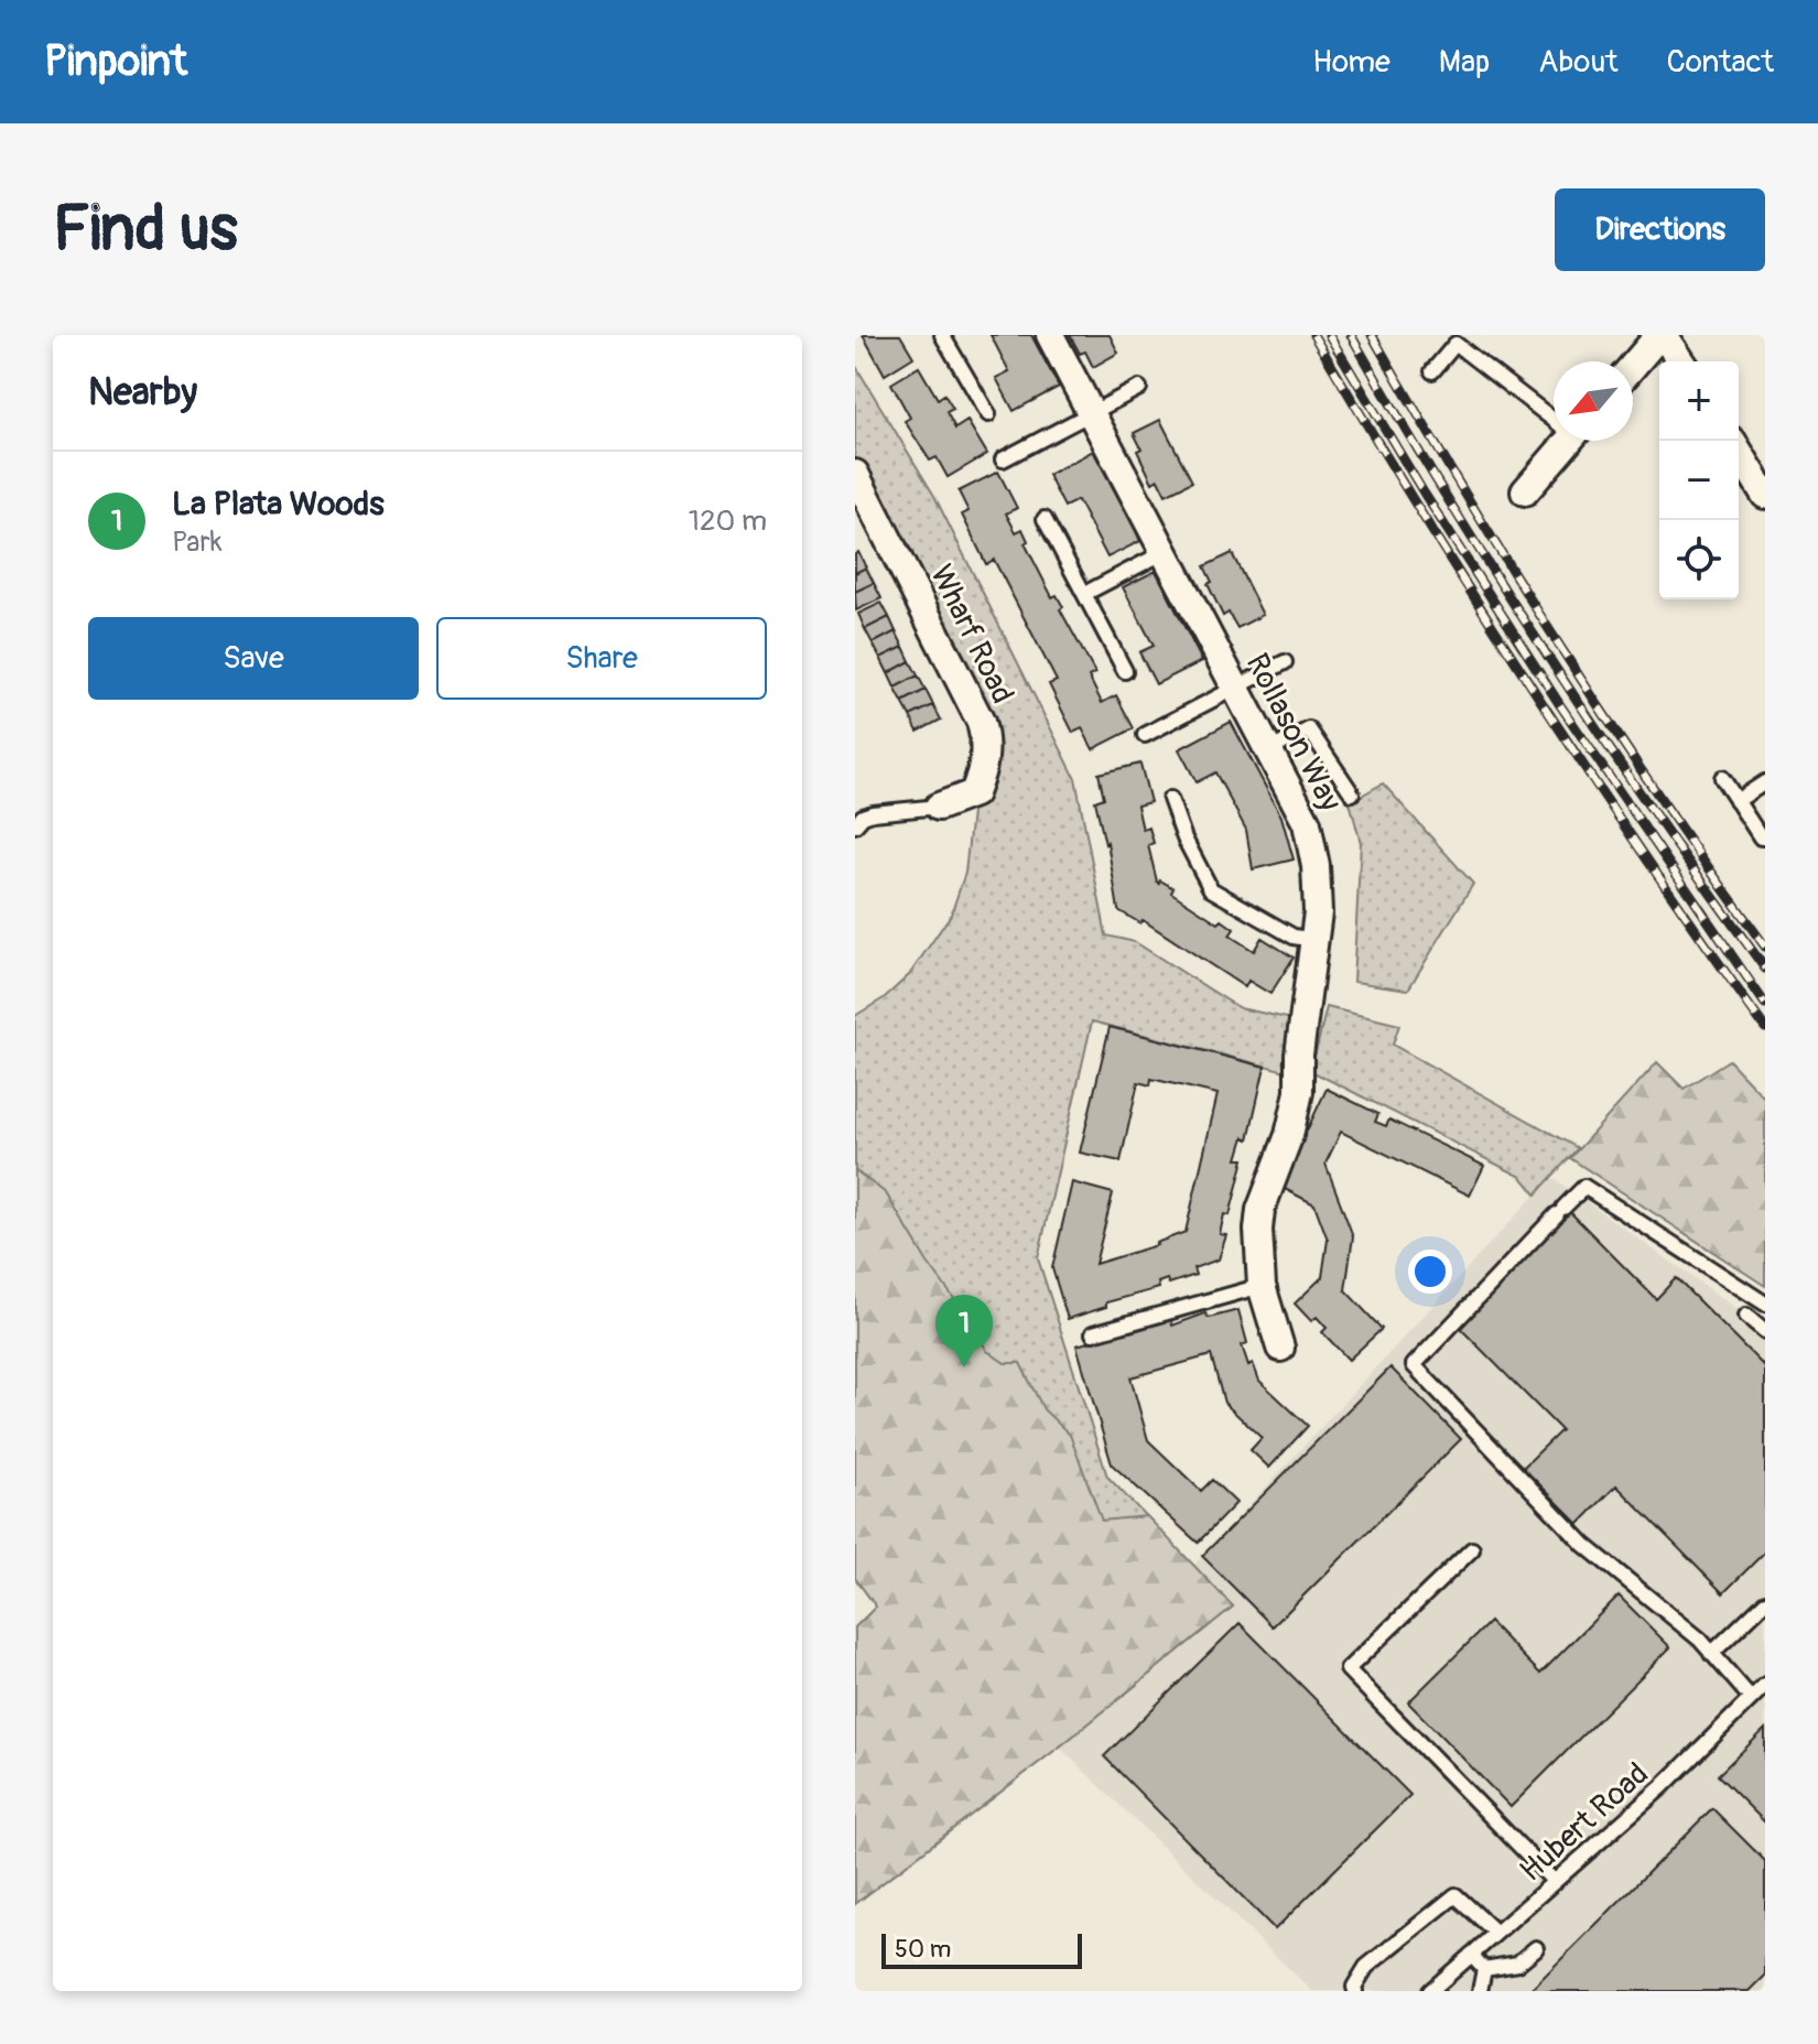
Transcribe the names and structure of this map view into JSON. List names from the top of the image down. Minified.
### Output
{"streets":{"street":["Wharf Road","Rollason Way"],"lane":["Hubert Road"]},"scale_bar":"50 m","north":"bottom left","page":{"header":"Pinpoint","nav":["Home","Map","About","Contact"],"buttons":["Directions",["Save","Share"]],"title":"Find us","heading":"Nearby","map_buttons":["+","−"],"list":[{"mark":"1","name":"La Plata Woods","note":"Park","value":"120 m"}],"pins":"1","scale":"50 m"}}
